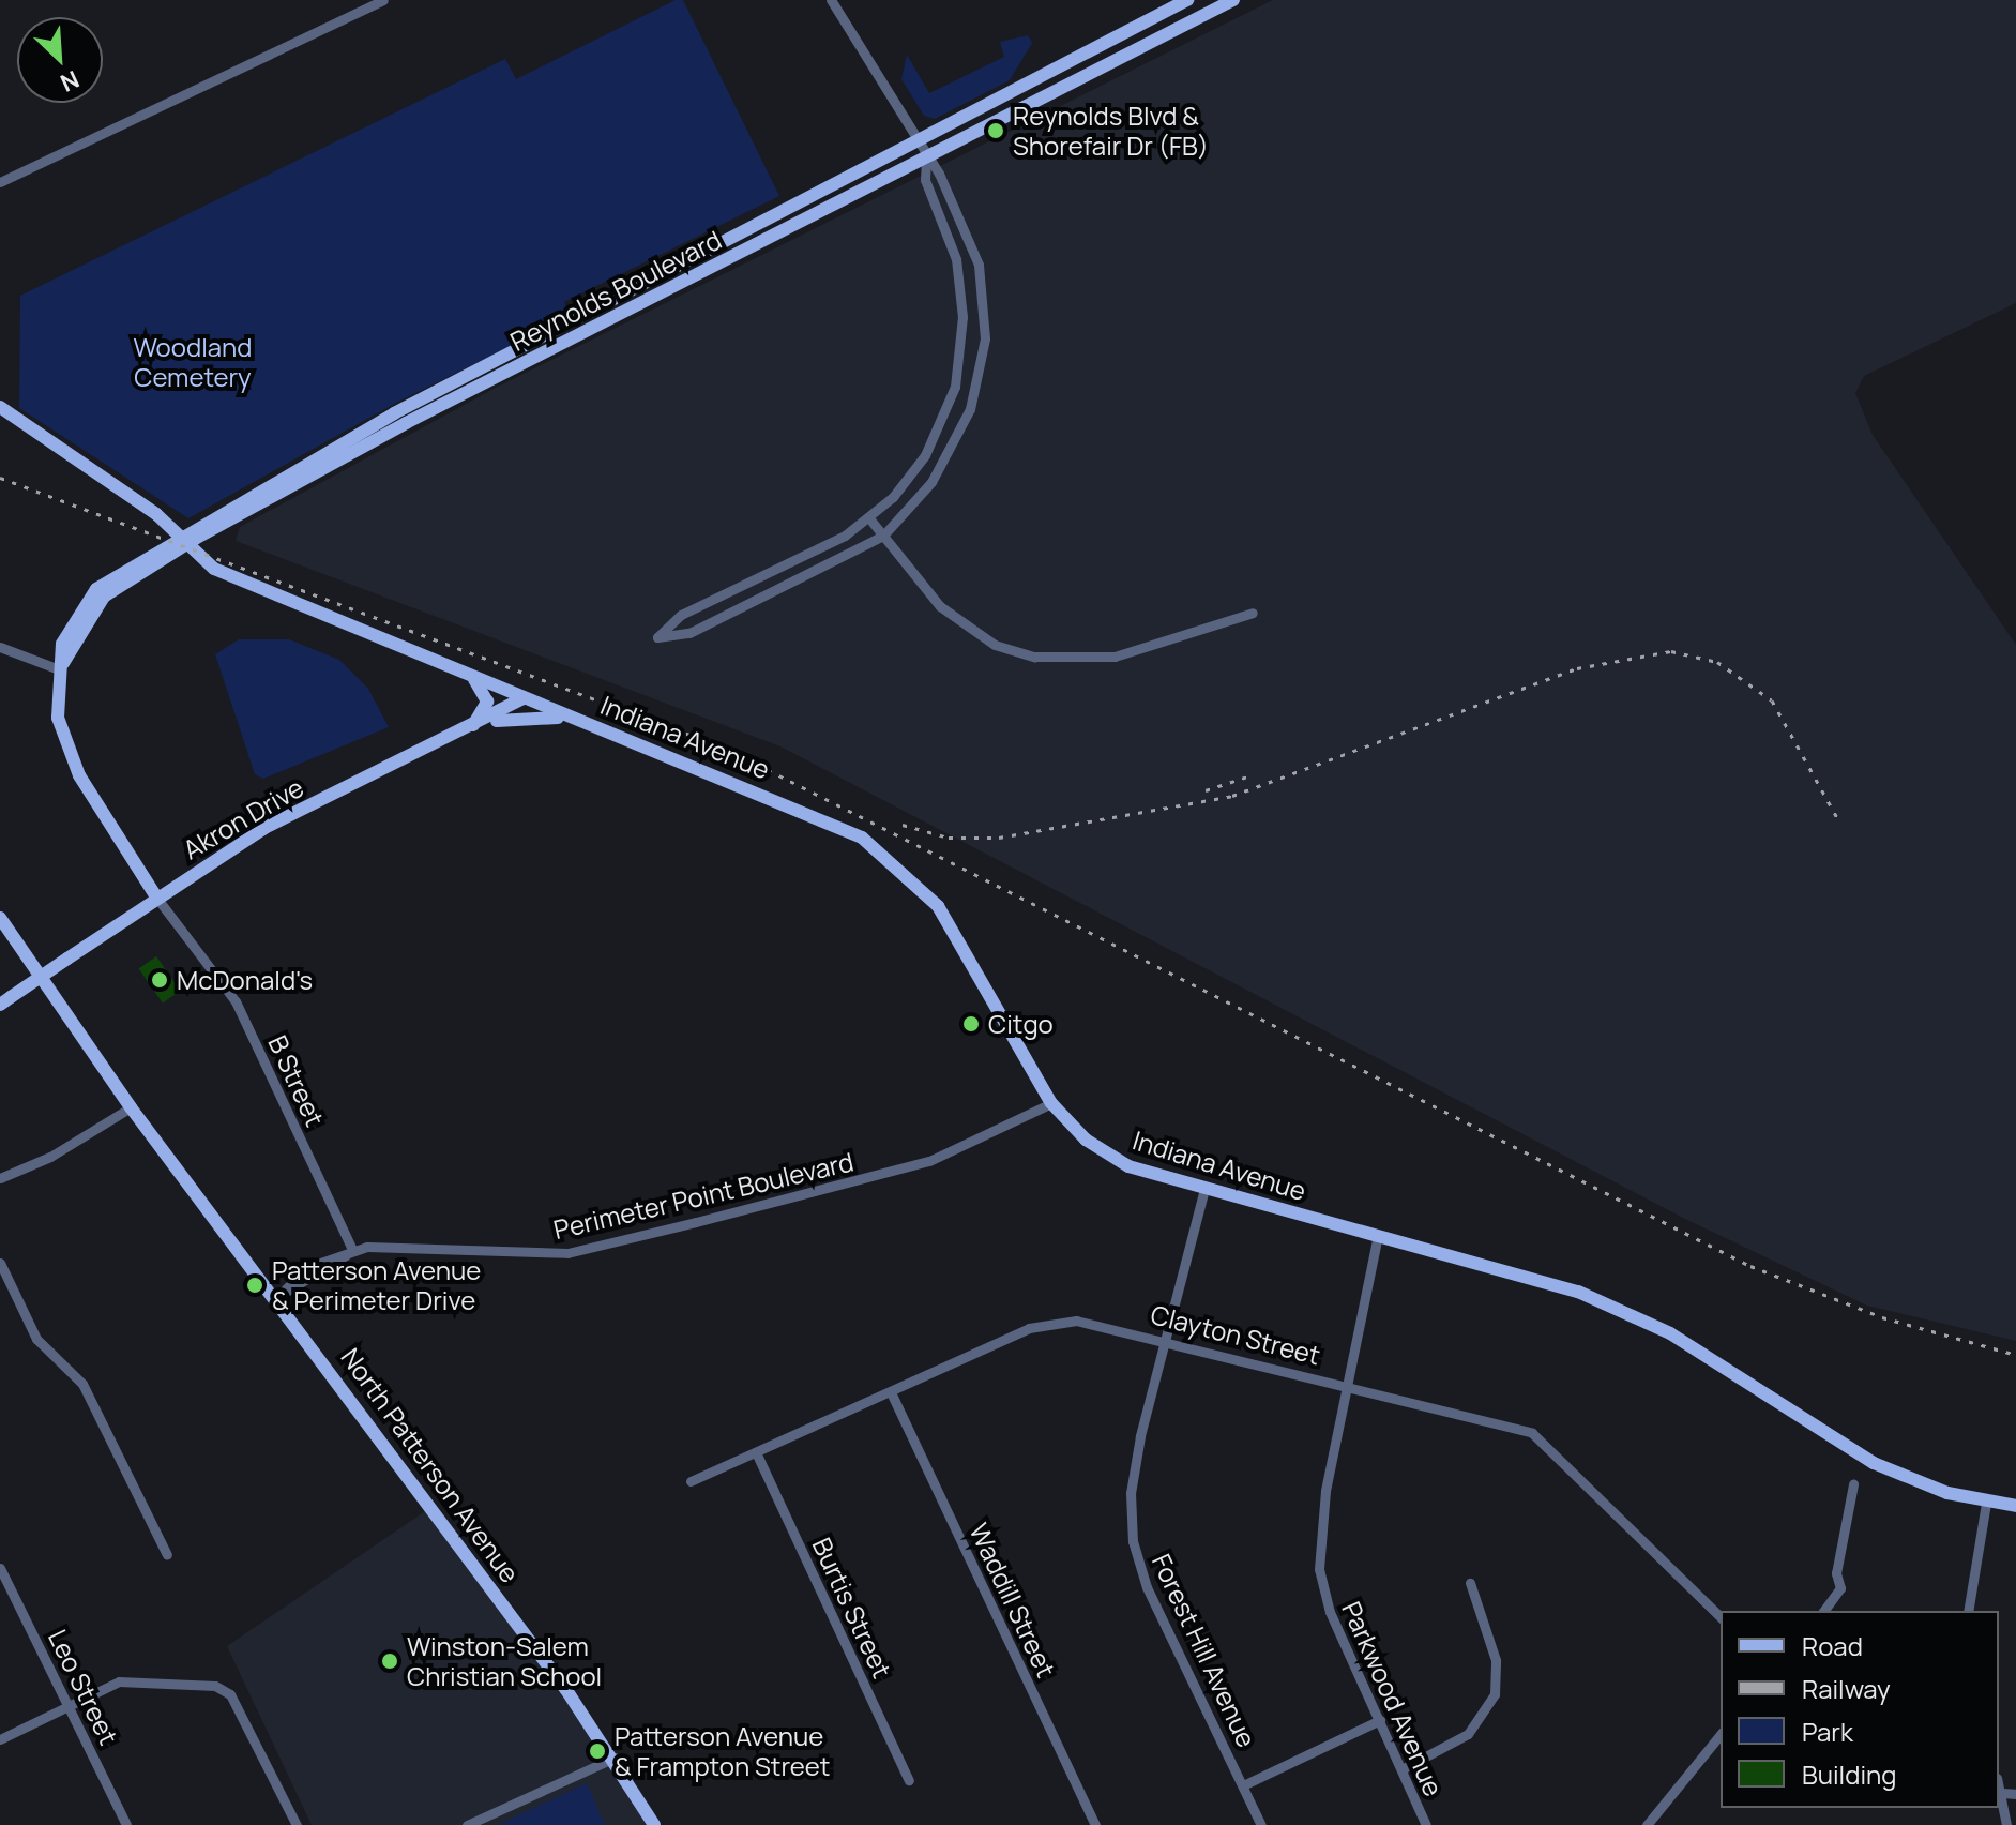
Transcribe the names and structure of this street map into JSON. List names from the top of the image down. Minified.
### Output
{"streets":{"main road":["Reynolds Boulevard","Indiana Avenue","Akron Drive","North Patterson Avenue"],"street":["B Street","Perimeter Point Boulevard","Clayton Street","Waddill Street","Burtis Street","Forest Hill Avenue","Leo Street","Parkwood Avenue"]},"crossings":[["Reynolds Boulevard","Indiana Avenue"],["Reynolds Boulevard","Akron Drive"],["Reynolds Boulevard","B Street"],["Indiana Avenue","Akron Drive"],["Indiana Avenue","Perimeter Point Boulevard"],["Indiana Avenue","Forest Hill Avenue"],["Indiana Avenue","Parkwood Avenue"],["Akron Drive","B Street"],["B Street","Perimeter Point Boulevard"],["Perimeter Point Boulevard","North Patterson Avenue"],["Clayton Street","Waddill Street"],["Clayton Street","Burtis Street"],["Clayton Street","Forest Hill Avenue"],["Clayton Street","Parkwood Avenue"]],"parks":["Woodland Cemetery"],"places":["Reynolds Blvd & Shorefair Dr (FB)","McDonald's","Citgo","Patterson Avenue & Perimeter Drive","Winston-Salem Christian School","Patterson Avenue & Frampton Street"],"legend":["Road","Railway","Park","Building"],"north":"bottom right"}
